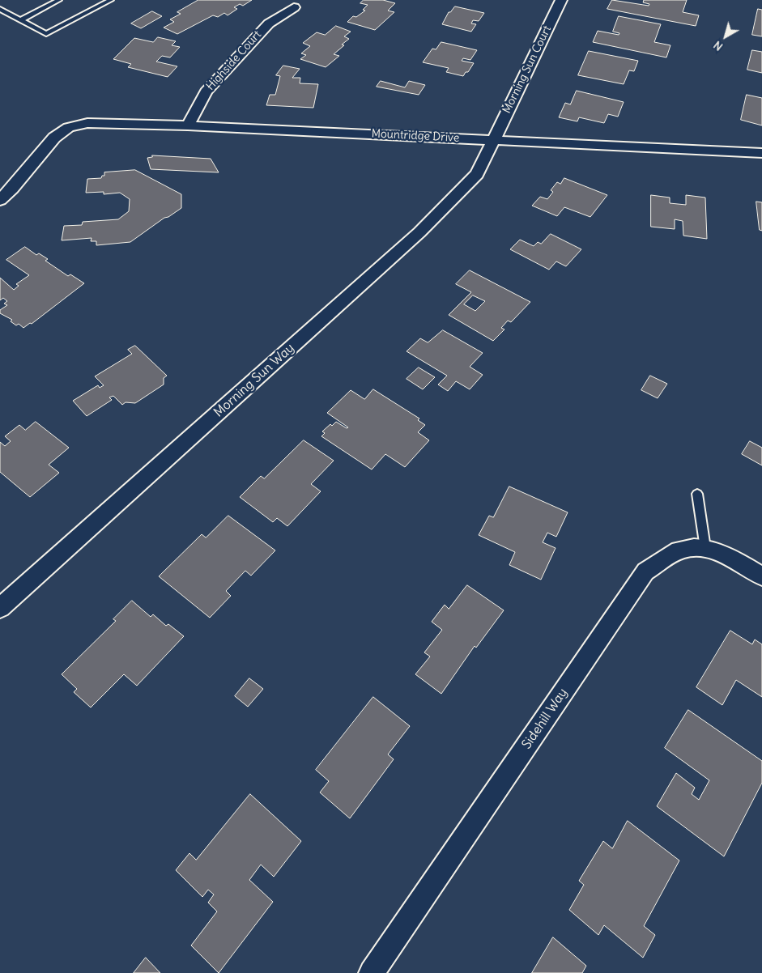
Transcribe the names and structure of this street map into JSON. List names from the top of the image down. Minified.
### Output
{"streets":{"street":["Highside Court","Morning Sun Court","Mountridge Drive","Morning Sun Way","Sidehill Way"]},"crossings":[["Highside Court","Mountridge Drive"],["Morning Sun Court","Mountridge Drive"],["Morning Sun Court","Morning Sun Way"],["Mountridge Drive","Morning Sun Way"]],"north":"bottom left"}
